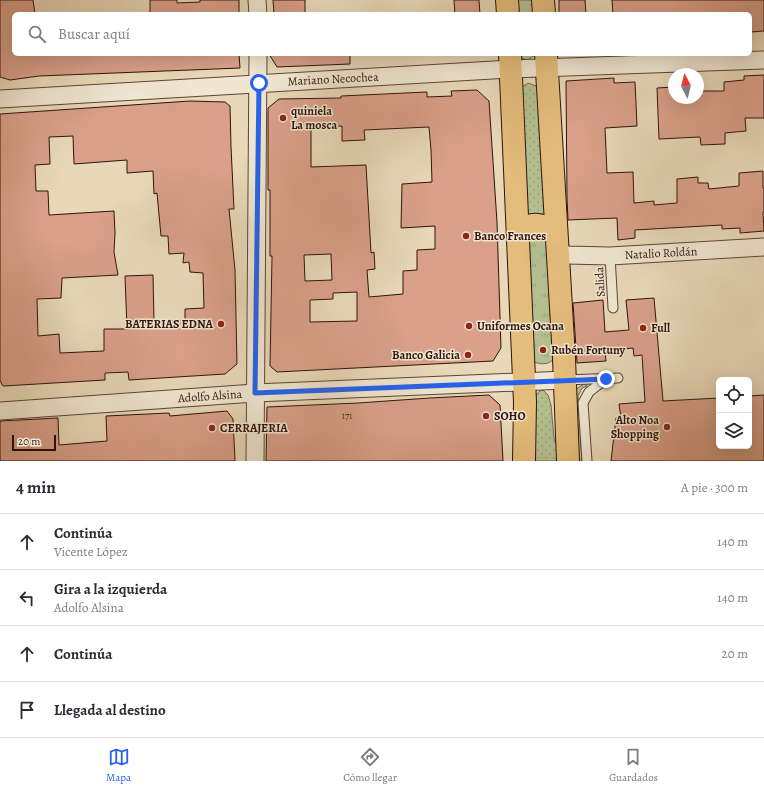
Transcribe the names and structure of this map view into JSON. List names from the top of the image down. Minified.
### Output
{"streets":{"street":["Mariano Necochea","Natalio Roldán","Adolfo Alsina"],"lane":["Salida"]},"crossings":[["Natalio Roldán","Salida"]],"places":["quiniela La mosca","Banco Frances","BATERIAS EDNA","Uniformes Ocana","Full","Rubén Fortuny","Banco Galicia","SOHO","Alto Noa Shopping","CERRAJERIA"],"house_numbers":["171"],"scale_bar":"20 m","north":"top","page":{"search":"Buscar aquí","scale":"20 m","heading":["4 min","A pie · 300 m"],"list":[["Continúa","Vicente López","140 m"],["Gira a la izquierda","Adolfo Alsina","140 m"],["Continúa","20 m"],"Llegada al destino"],"nav":["Mapa","Cómo llegar","Guardados"]}}
